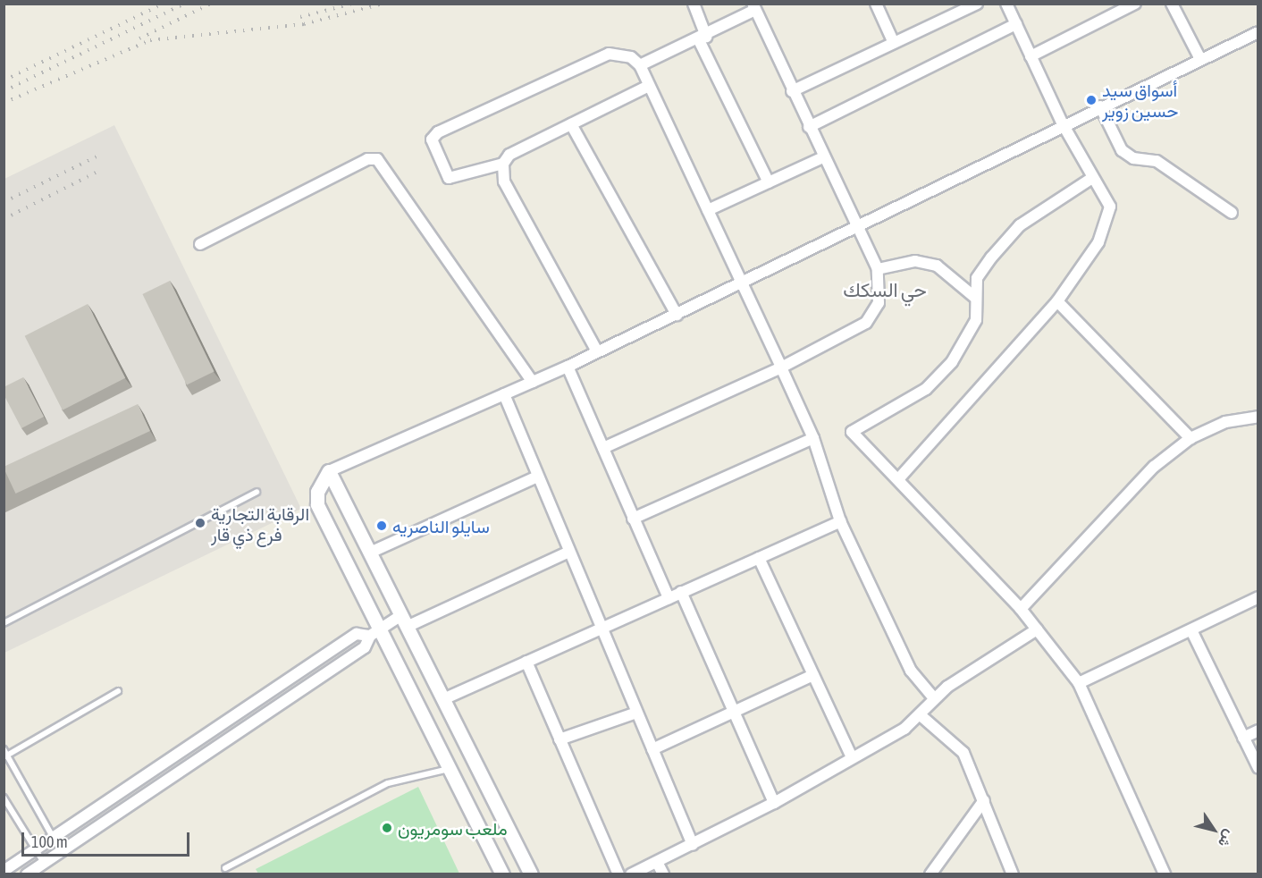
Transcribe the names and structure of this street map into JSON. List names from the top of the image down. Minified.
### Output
{"districts":["حي السكك"],"places":["أسواق سيد حسين زوير","الرقابة التجارية فرع ذي قار","سايلو الناصريه","ملعب سومريون"],"scale_bar":"100 m","north":"bottom right"}
